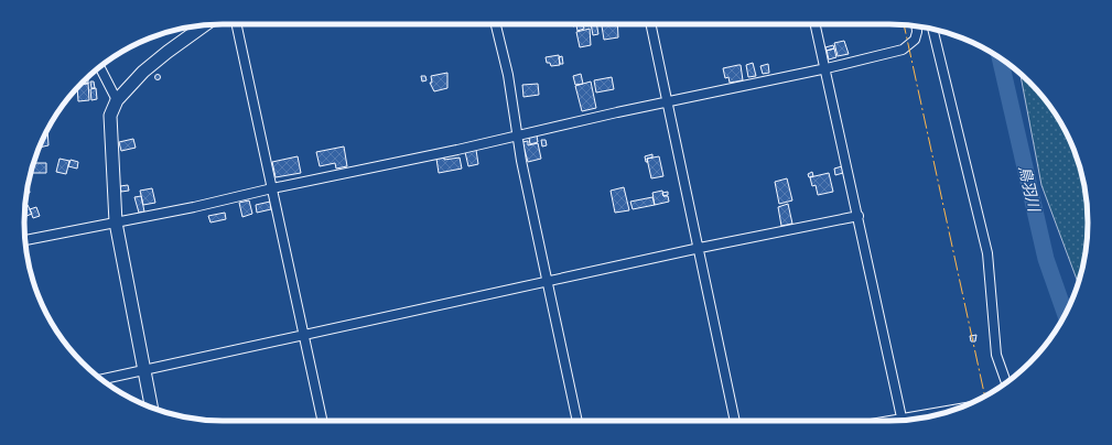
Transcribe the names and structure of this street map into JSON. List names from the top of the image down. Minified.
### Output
{"water":["鳥羽川"]}
